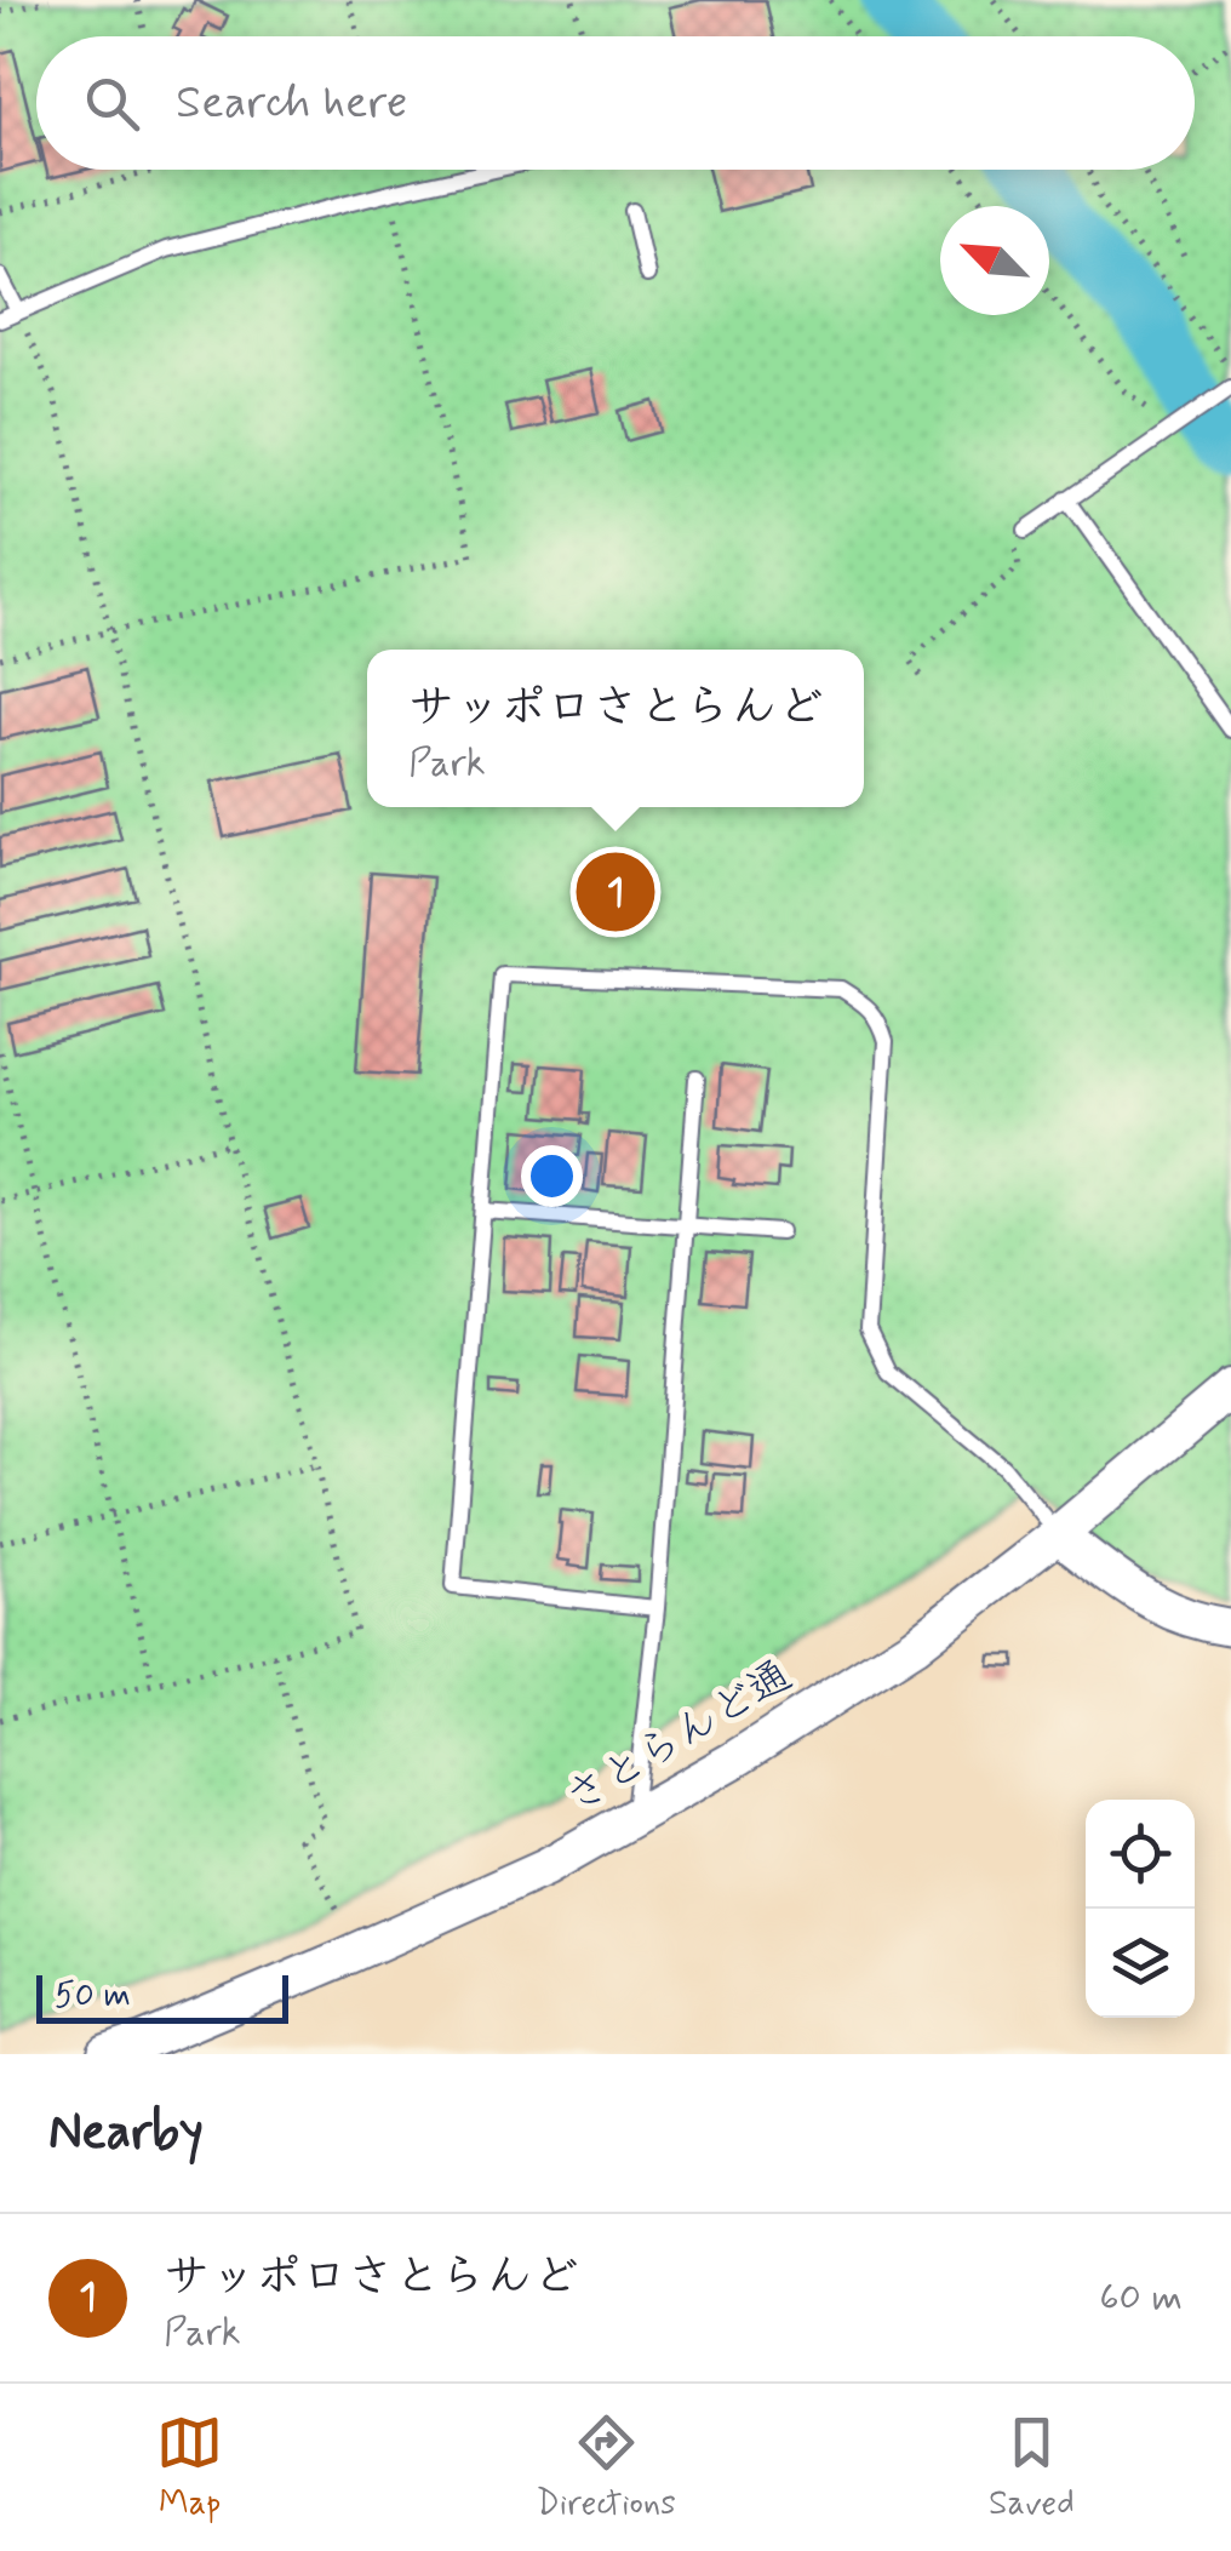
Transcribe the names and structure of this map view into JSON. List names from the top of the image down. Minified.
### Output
{"streets":{"street":["さとらんど通"]},"scale_bar":"50 m","north":"top left","page":{"search":"Search here","popup":["サッポロさとらんど","Park"],"pins":"1","scale":"50 m","heading":"Nearby","list":[{"mark":"1","name":"サッポロさとらんど","note":"Park","value":"60 m"}],"nav":["Map","Directions","Saved"]}}
